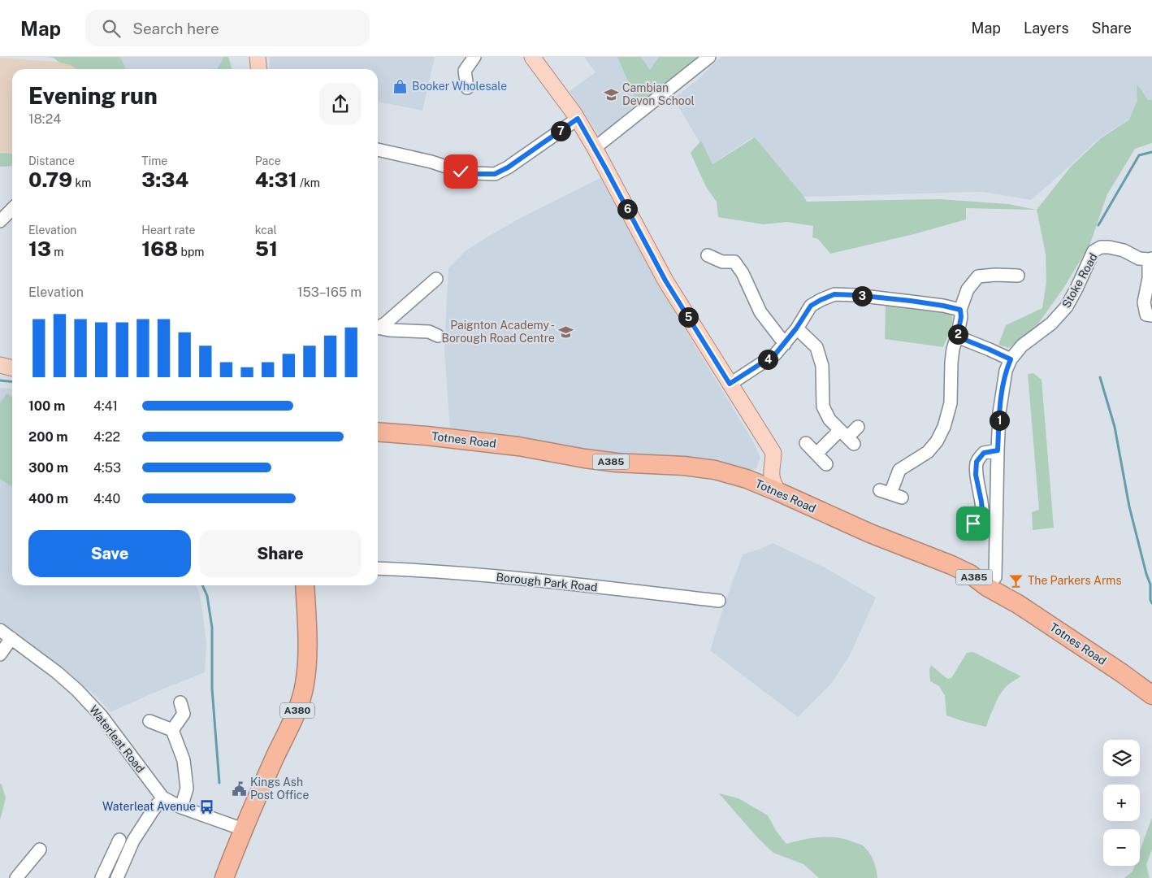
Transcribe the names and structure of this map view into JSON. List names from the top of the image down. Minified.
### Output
{"streets":{"highway":["Totnes Road","A385","A380"],"street":["Stoke Road","Borough Park Road","Waterleat Road"]},"crossings":[["Stoke Road","Totnes Road"],["A380","Waterleat Road"]],"places":{"shop":["Booker Wholesale"],"school or university":["Cambian Devon School","Paignton Academy - Borough Road Centre"],"bar":["The Parkers Arms"],"public building":["Kings Ash Post Office"],"bus stop":["Waterleat Avenue"]},"page":{"header":"Map","search":"Search here","nav":["Map","Layers","Share"],"heading":["Evening run","18:24"],"pins":["7","6","3","5","2","4","1"],"stats":[["Distance","0.79 km"],["Time","3:34"],["Pace","4:31 /km"],["Elevation","13 m"],["Heart rate","168 bpm"],["kcal","51"]],"chart":["Elevation","153–165 m"],"list":[{"name":"100 m","note":"4:41"},{"name":"200 m","note":"4:22"},{"name":"300 m","note":"4:53"},{"name":"400 m","note":"4:40"}],"buttons":["Save","Share"],"map_buttons":["+","−"]}}
